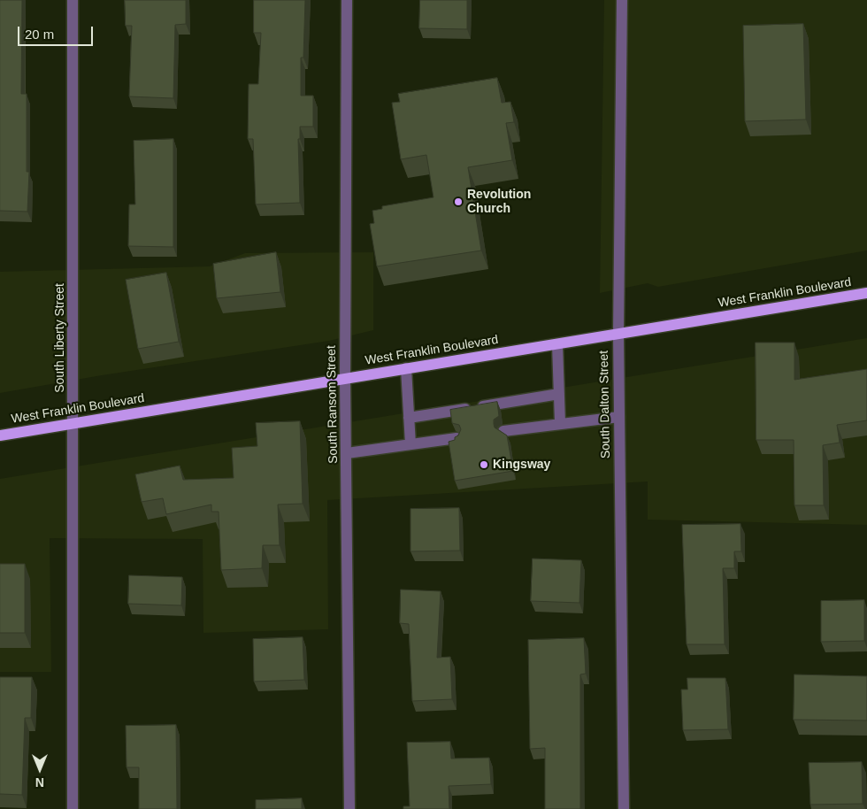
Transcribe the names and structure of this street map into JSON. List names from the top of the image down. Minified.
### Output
{"streets":{"main road":["West Franklin Boulevard"],"street":["South Liberty Street","South Ransom Street","South Dalton Street"]},"crossings":[["West Franklin Boulevard","South Liberty Street"],["West Franklin Boulevard","South Ransom Street"],["West Franklin Boulevard","South Dalton Street"]],"places":["Revolution Church","Kingsway"],"scale_bar":"20 m","north":"bottom"}
